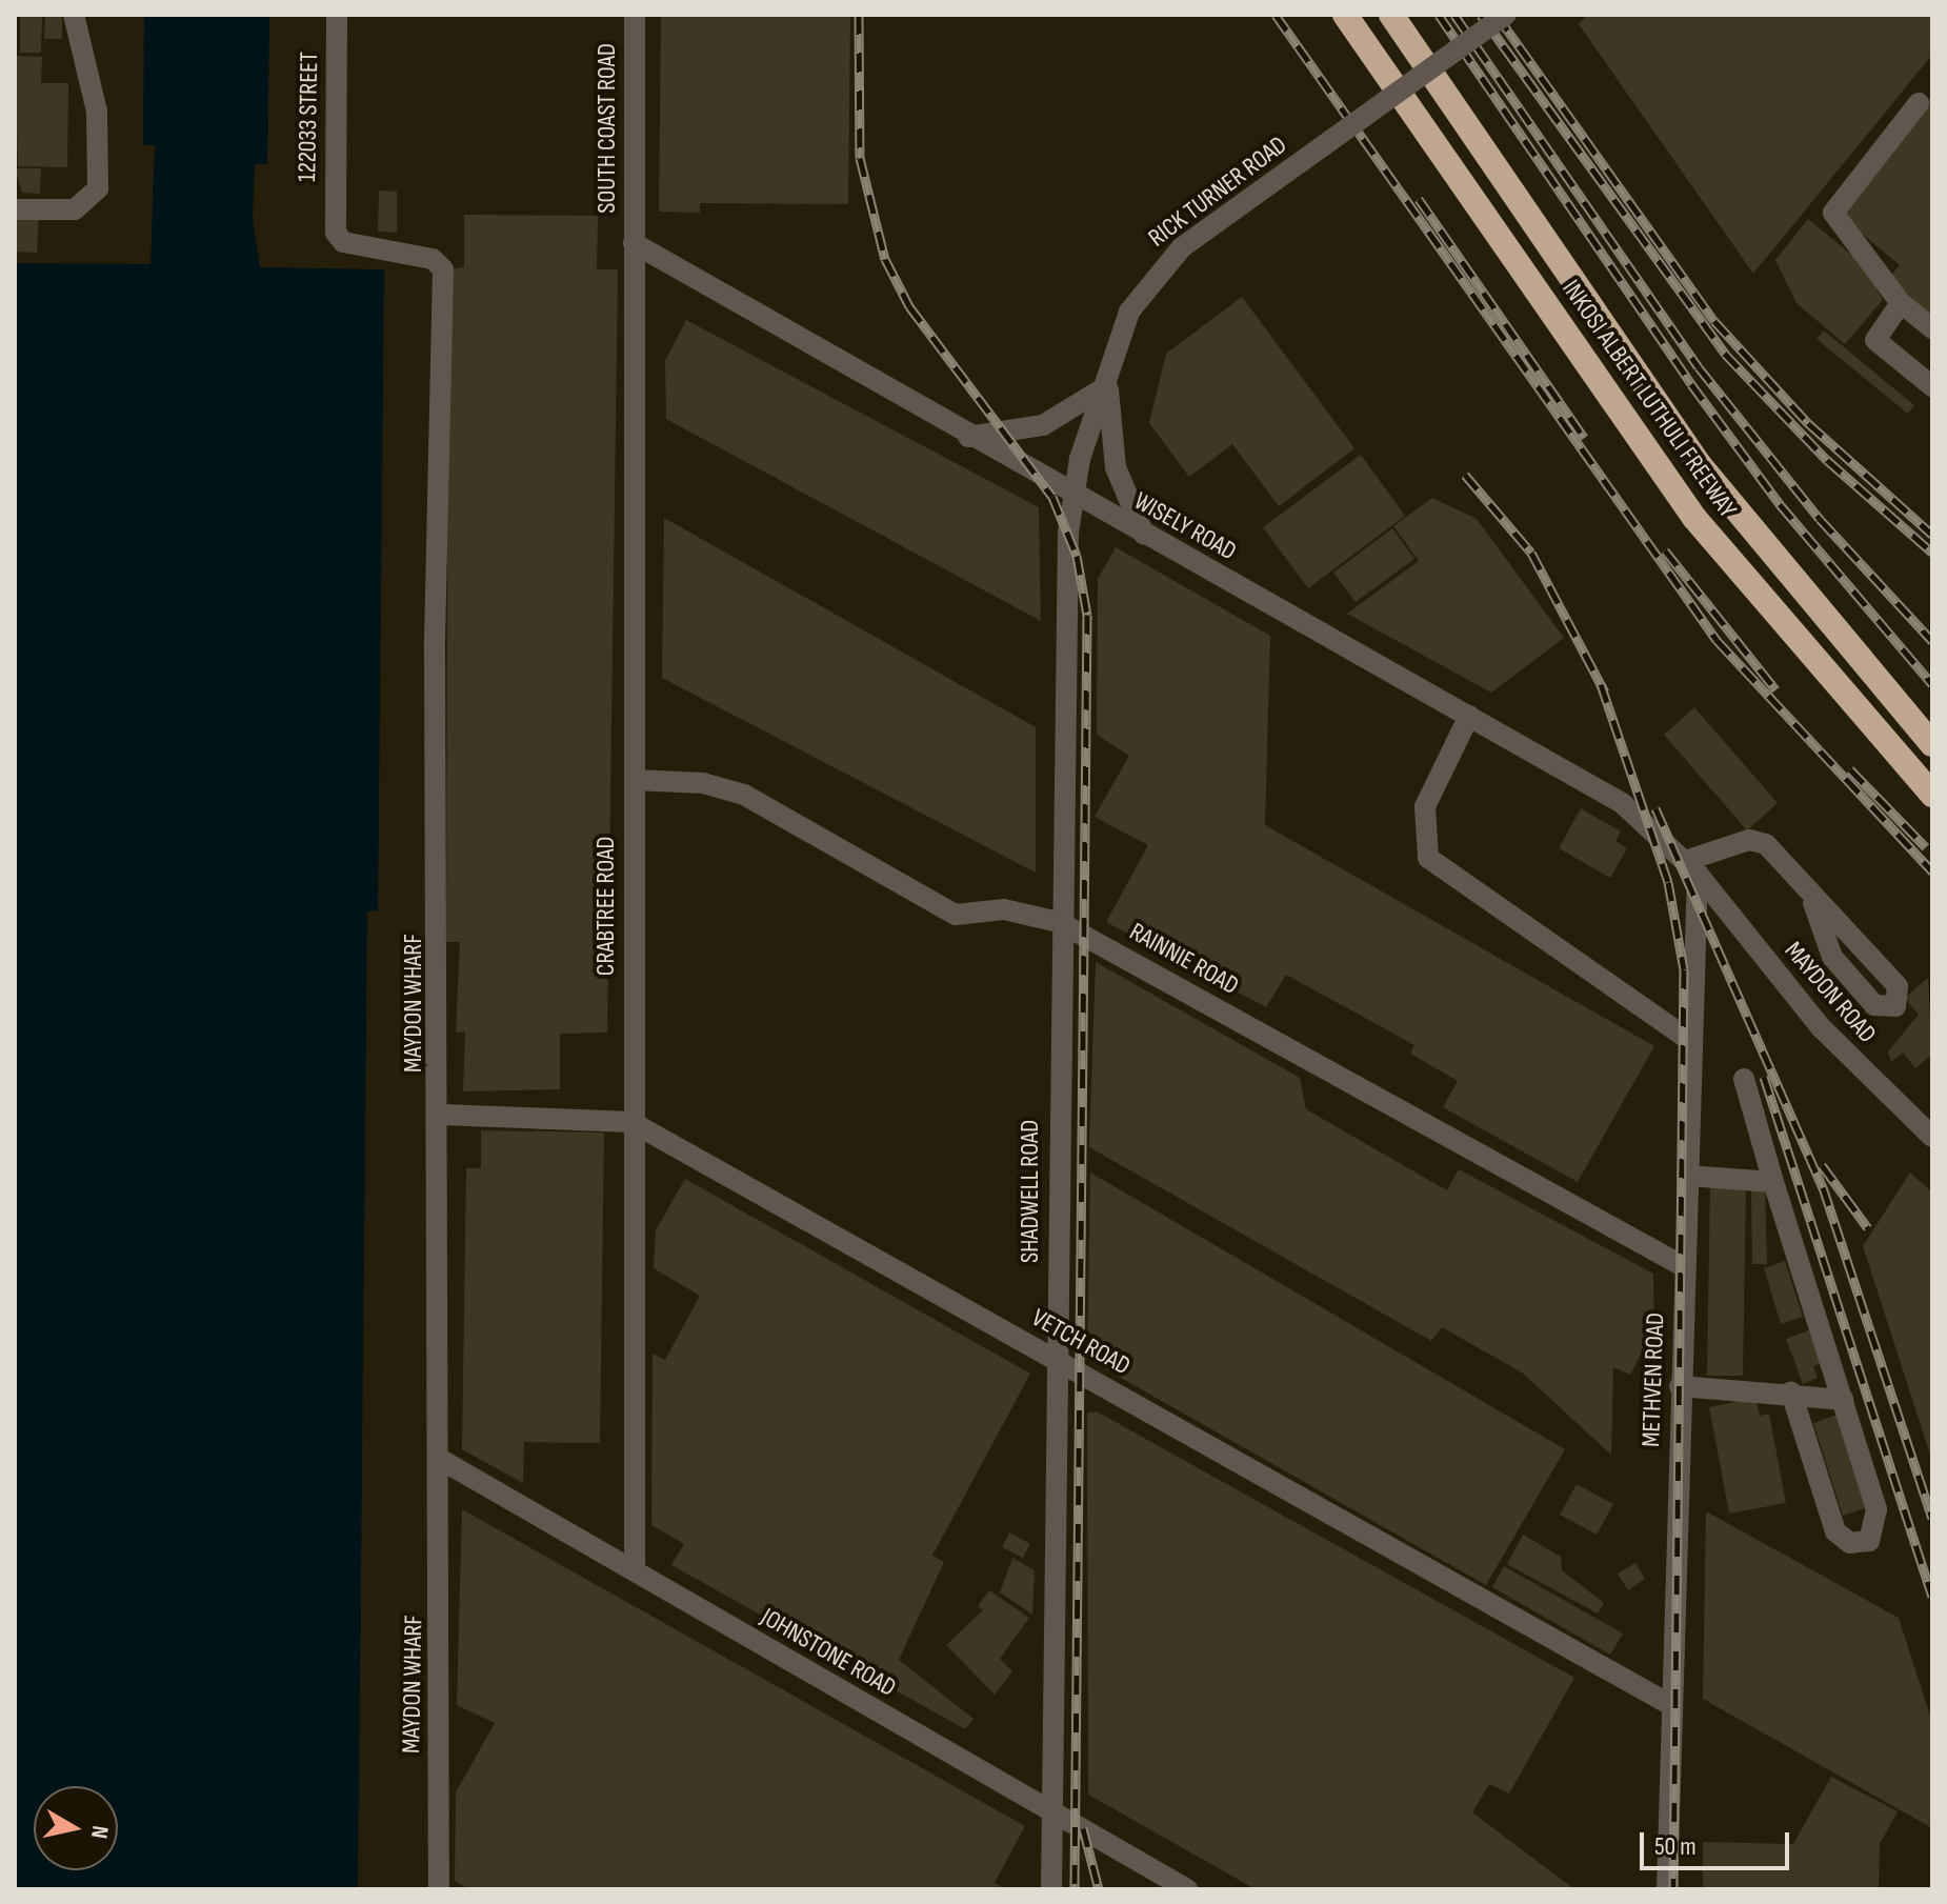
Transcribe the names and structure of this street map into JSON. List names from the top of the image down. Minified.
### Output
{"streets":{"highway":["INKOSI ALBERT LUTHULI FREEWAY"],"street":["122033 STREET","SOUTH COAST ROAD","RICK TURNER ROAD","WISELY ROAD","CRABTREE ROAD","RAINNIE ROAD","MAYDON ROAD","MAYDON WHARF","SHADWELL ROAD","VETCH ROAD","METHVEN ROAD","JOHNSTONE ROAD"]},"crossings":[["122033 STREET","MAYDON WHARF"],["SOUTH COAST ROAD","WISELY ROAD"],["SOUTH COAST ROAD","CRABTREE ROAD"],["RICK TURNER ROAD","WISELY ROAD"],["RICK TURNER ROAD","SHADWELL ROAD"],["WISELY ROAD","CRABTREE ROAD"],["WISELY ROAD","MAYDON ROAD"],["WISELY ROAD","SHADWELL ROAD"],["WISELY ROAD","METHVEN ROAD"],["CRABTREE ROAD","RAINNIE ROAD"],["CRABTREE ROAD","VETCH ROAD"],["CRABTREE ROAD","JOHNSTONE ROAD"],["RAINNIE ROAD","SHADWELL ROAD"],["RAINNIE ROAD","METHVEN ROAD"],["MAYDON ROAD","METHVEN ROAD"],["MAYDON WHARF","VETCH ROAD"],["MAYDON WHARF","JOHNSTONE ROAD"],["SHADWELL ROAD","VETCH ROAD"],["SHADWELL ROAD","JOHNSTONE ROAD"],["VETCH ROAD","METHVEN ROAD"]],"scale_bar":"50 m","north":"right"}
